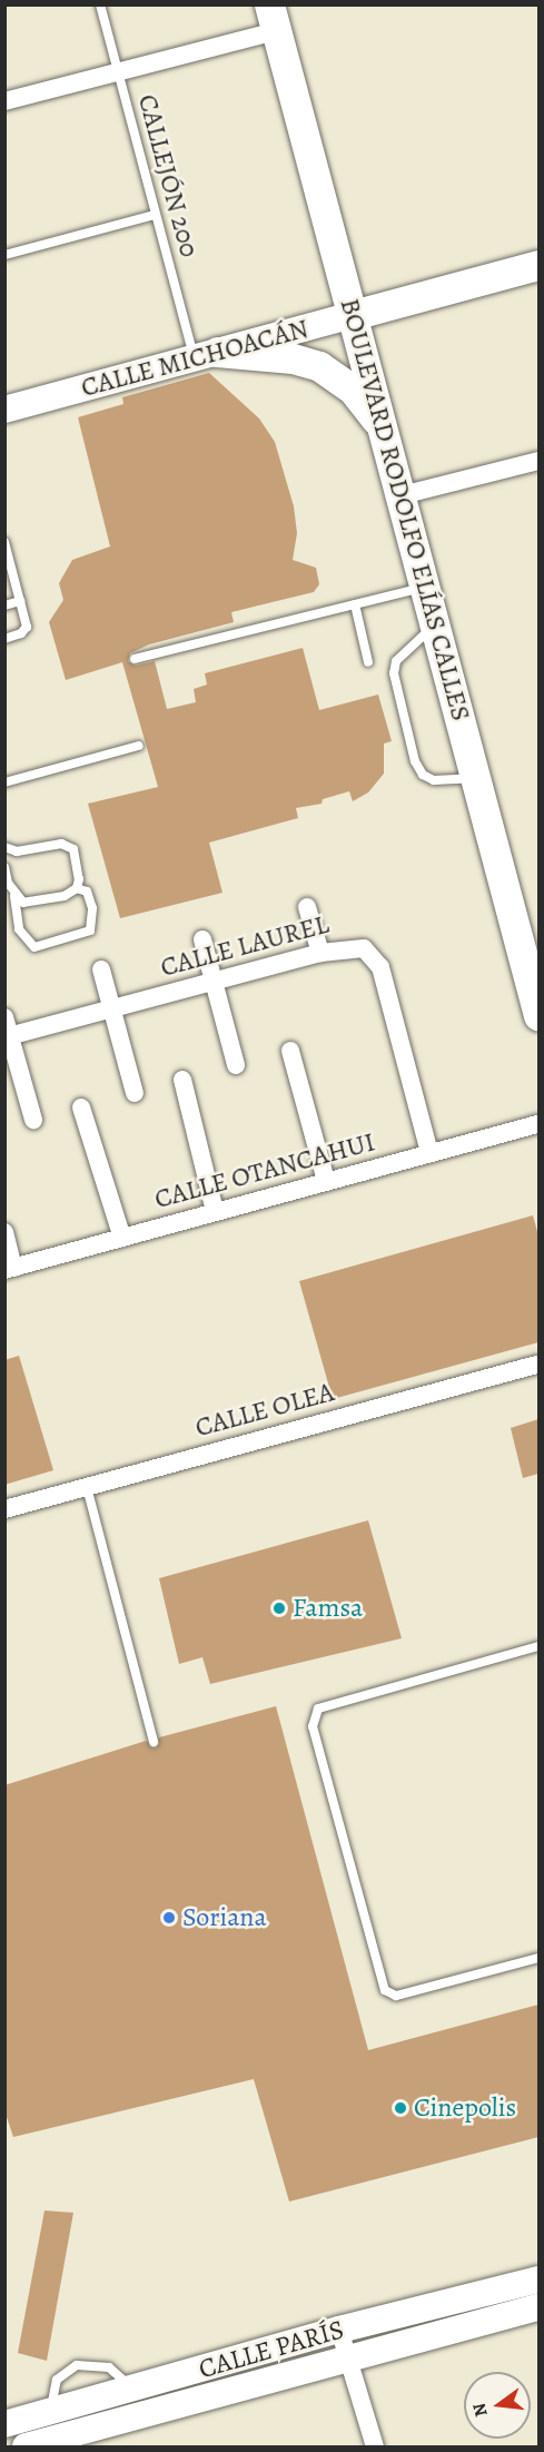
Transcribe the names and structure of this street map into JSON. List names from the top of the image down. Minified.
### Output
{"streets":{"main road":["CALLE MICHOACÁN","BOULEVARD RODOLFO ELÍAS CALLES","CALLE PARÍS"],"street":["CALLE LAUREL","CALLE OTANCAHUI","CALLE OLEA"],"lane":["CALLEJÓN 200"]},"crossings":[["CALLEJÓN 200","CALLE MICHOACÁN"],["CALLE MICHOACÁN","BOULEVARD RODOLFO ELÍAS CALLES"],["CALLE LAUREL","CALLE OTANCAHUI"]],"places":["Famsa","Soriana","Cinepolis"],"north":"left"}
